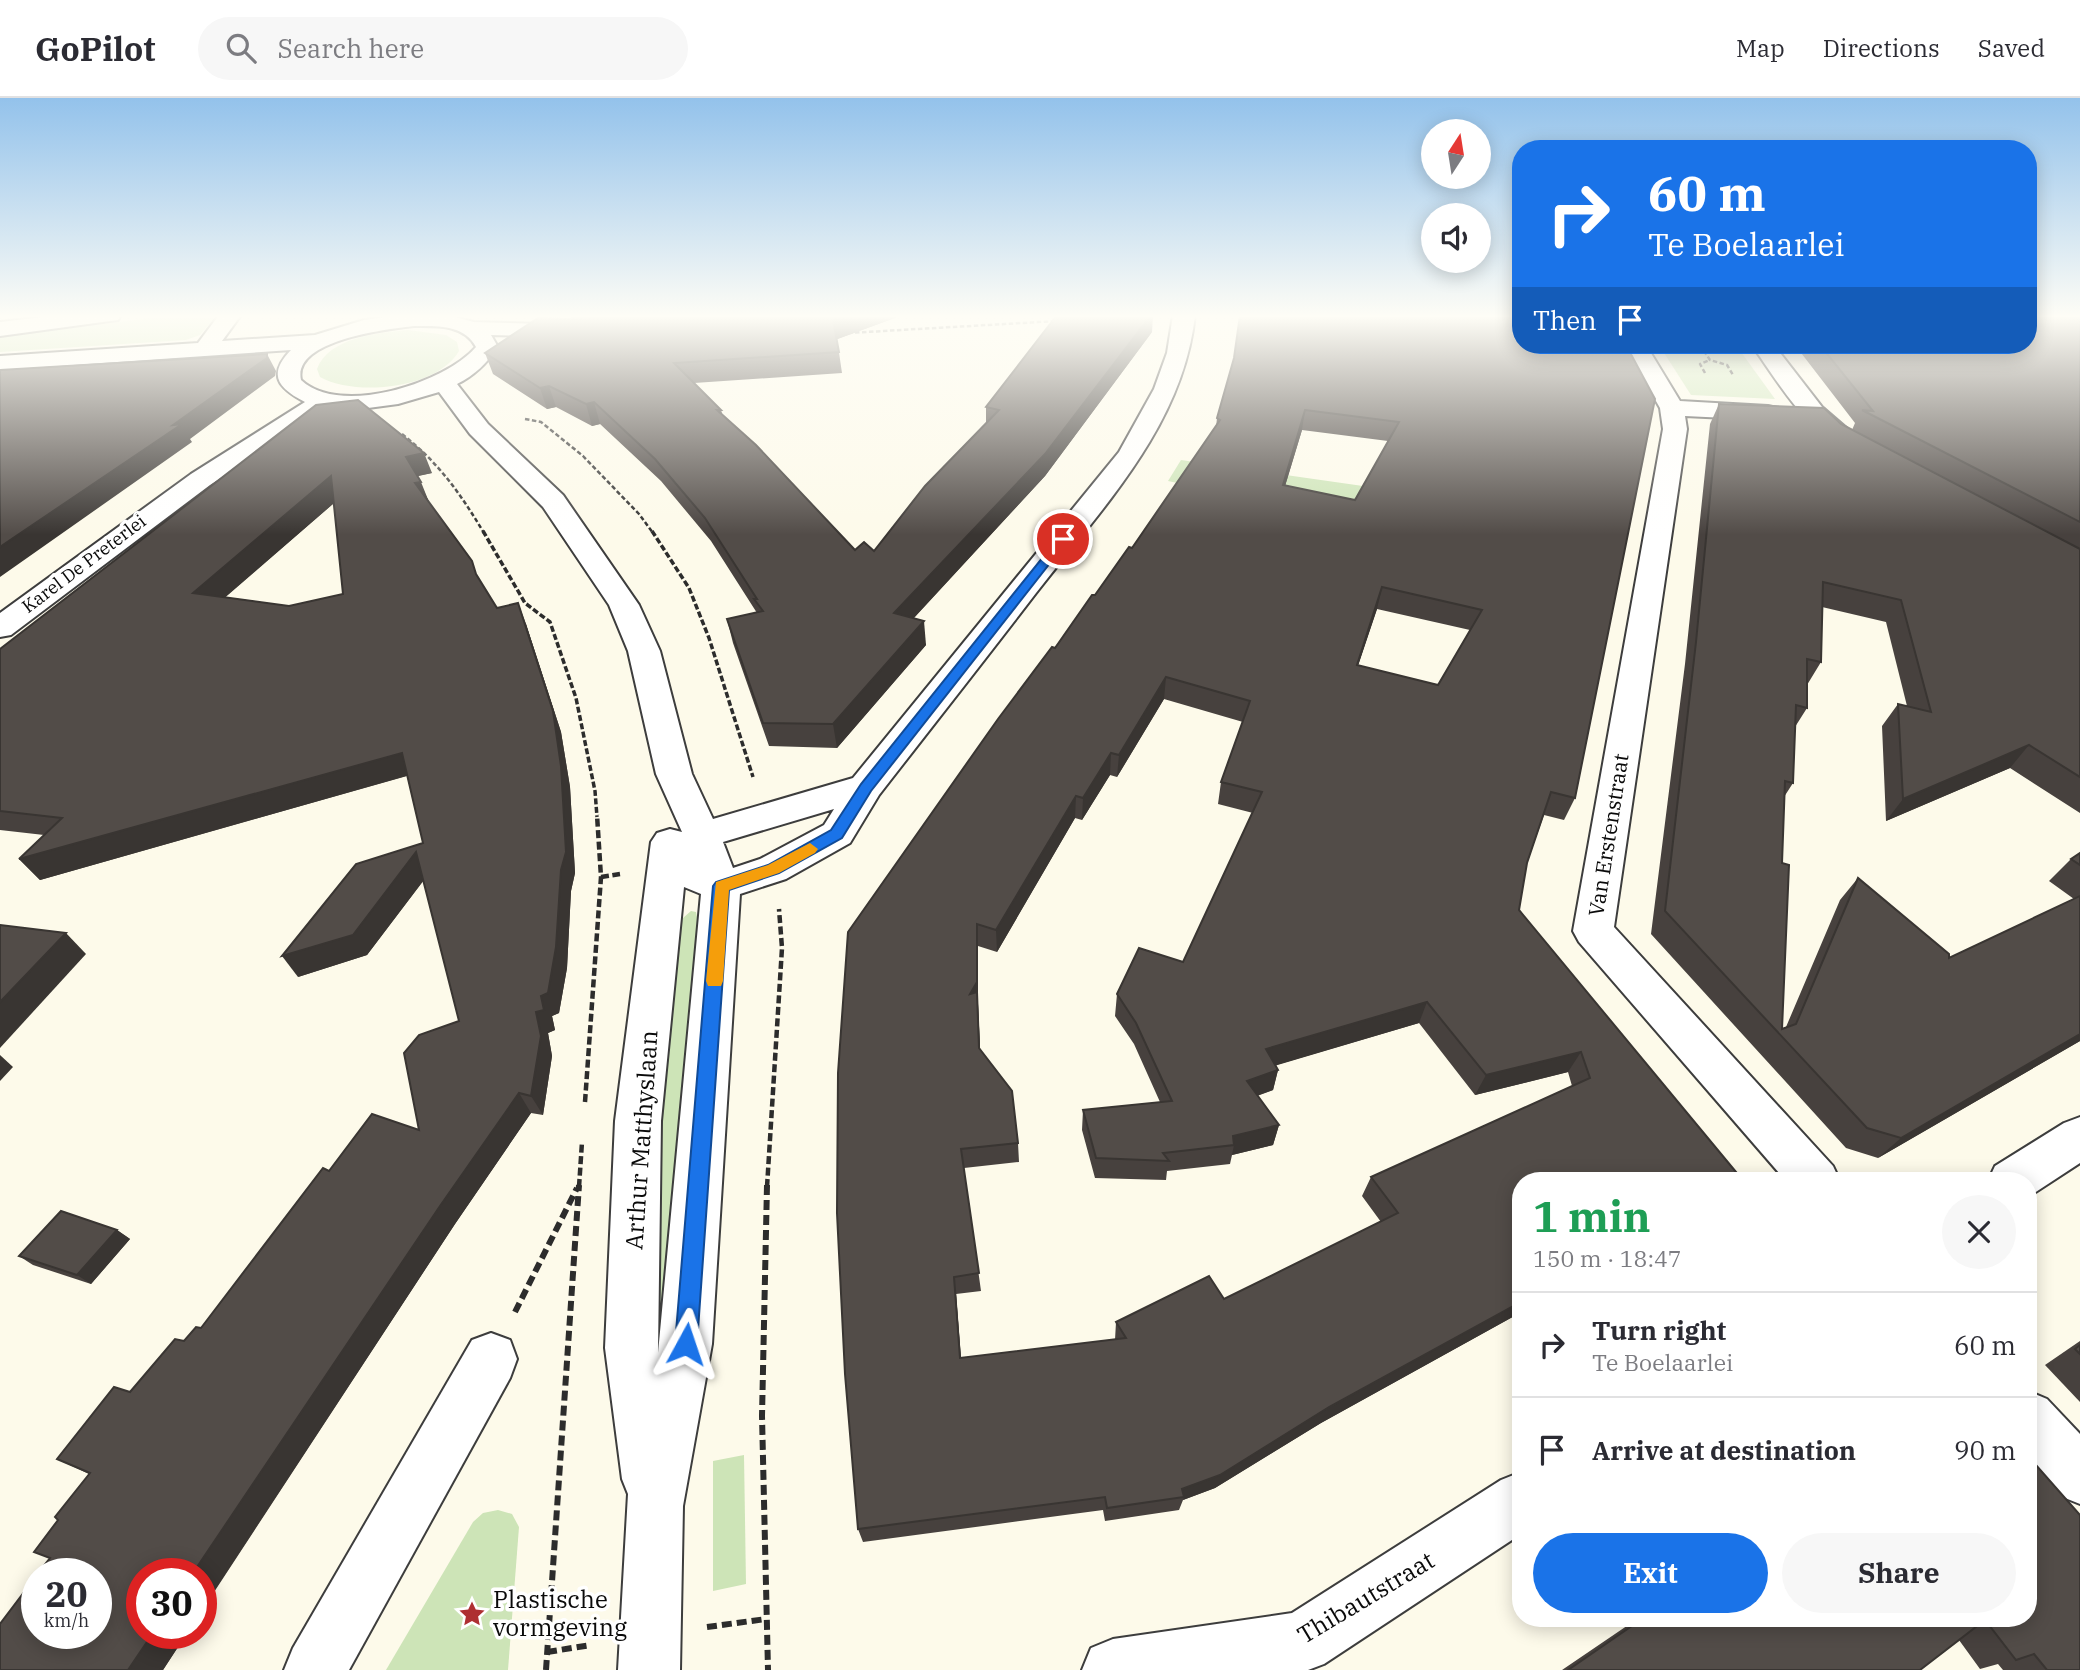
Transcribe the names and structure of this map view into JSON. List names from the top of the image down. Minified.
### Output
{"streets":{"street":["Karel De Preterlei","Van Erstenstraat","Arthur Matthyslaan","Thibautstraat"]},"places":{"place":["Plastische vormgeving"]},"north":"top","page":{"header":"GoPilot","search":"Search here","nav":["Map","Directions","Saved"],"turn":["60 m","Te Boelaarlei"],"then":"Then","heading":["1 min","150 m · 18:47"],"list":[{"name":"Turn right","note":"Te Boelaarlei","value":"60 m"},{"name":"Arrive at destination","value":"90 m"}],"buttons":["Exit","Share"],"speed":"20 km/h","limit":"30"}}
